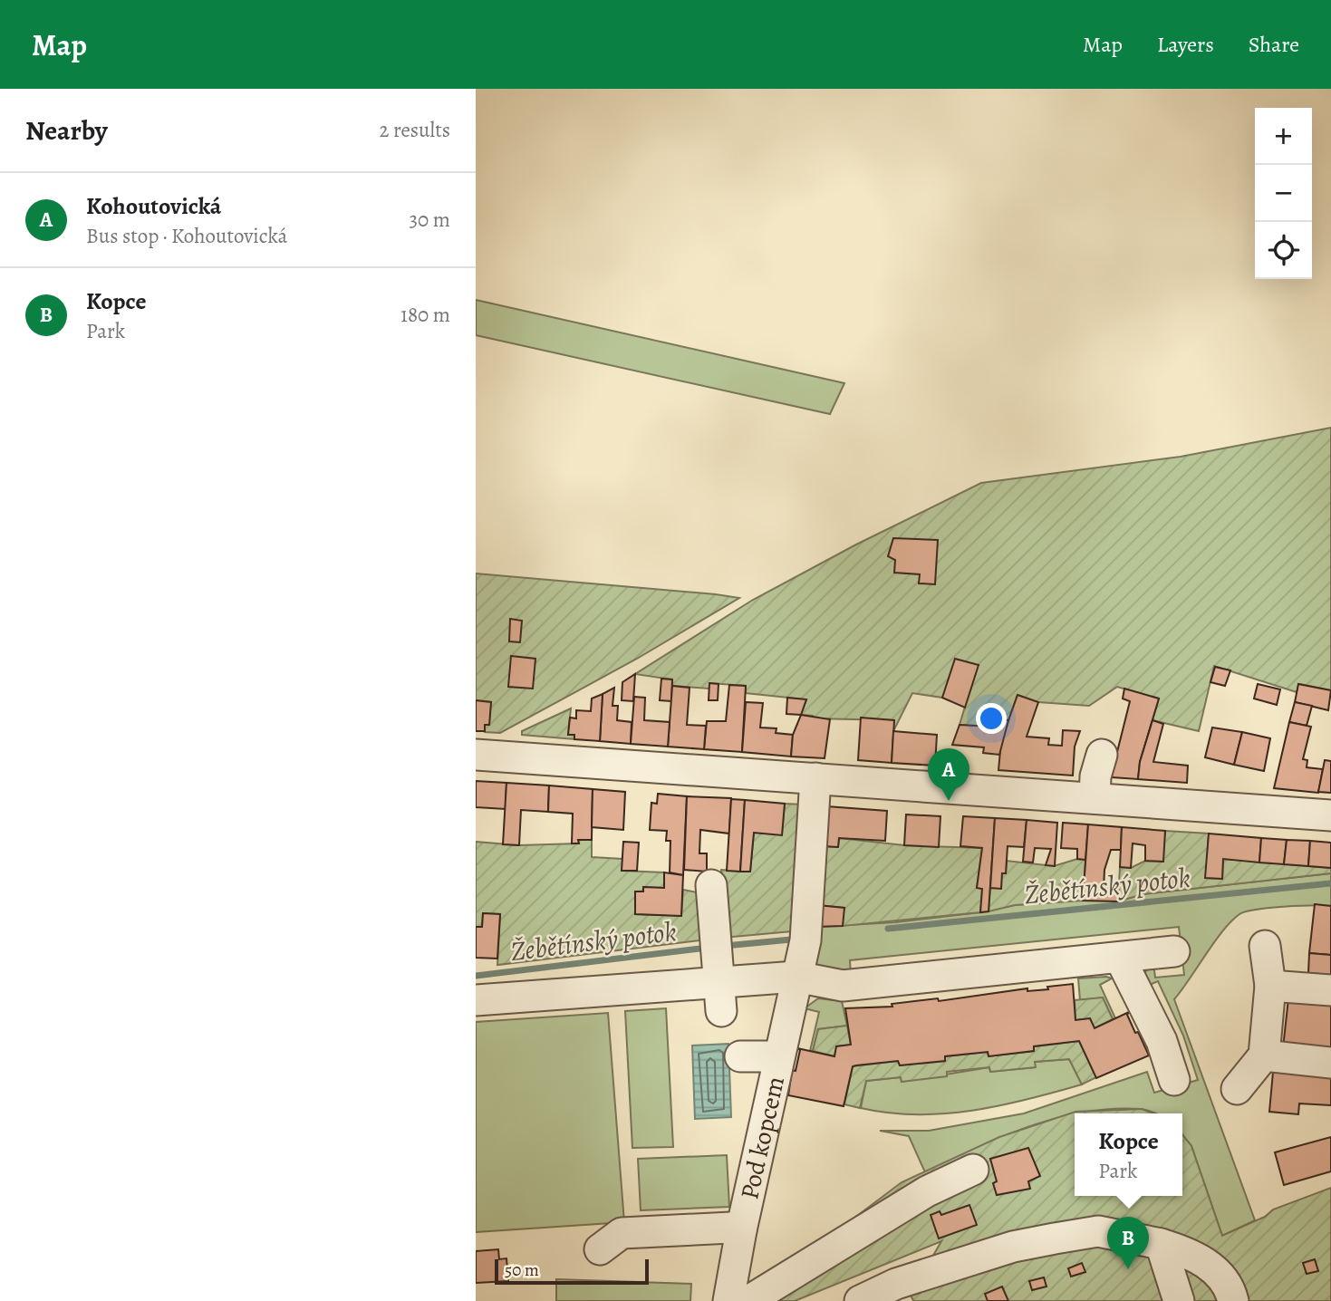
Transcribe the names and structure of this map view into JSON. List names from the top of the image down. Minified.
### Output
{"streets":{"street":["Pod kopcem"]},"water":["Žebětínský potok"],"scale_bar":"50 m","page":{"header":"Map","nav":["Map","Layers","Share"],"heading":["Nearby","2 results"],"map_buttons":["+","−"],"list":[{"mark":"A","name":"Kohoutovická","note":"Bus stop · Kohoutovická","value":"30 m"},{"mark":"B","name":"Kopce","note":"Park","value":"180 m"}],"pins":["A","B"],"popup":["Kopce","Park"],"scale":"50 m"}}
